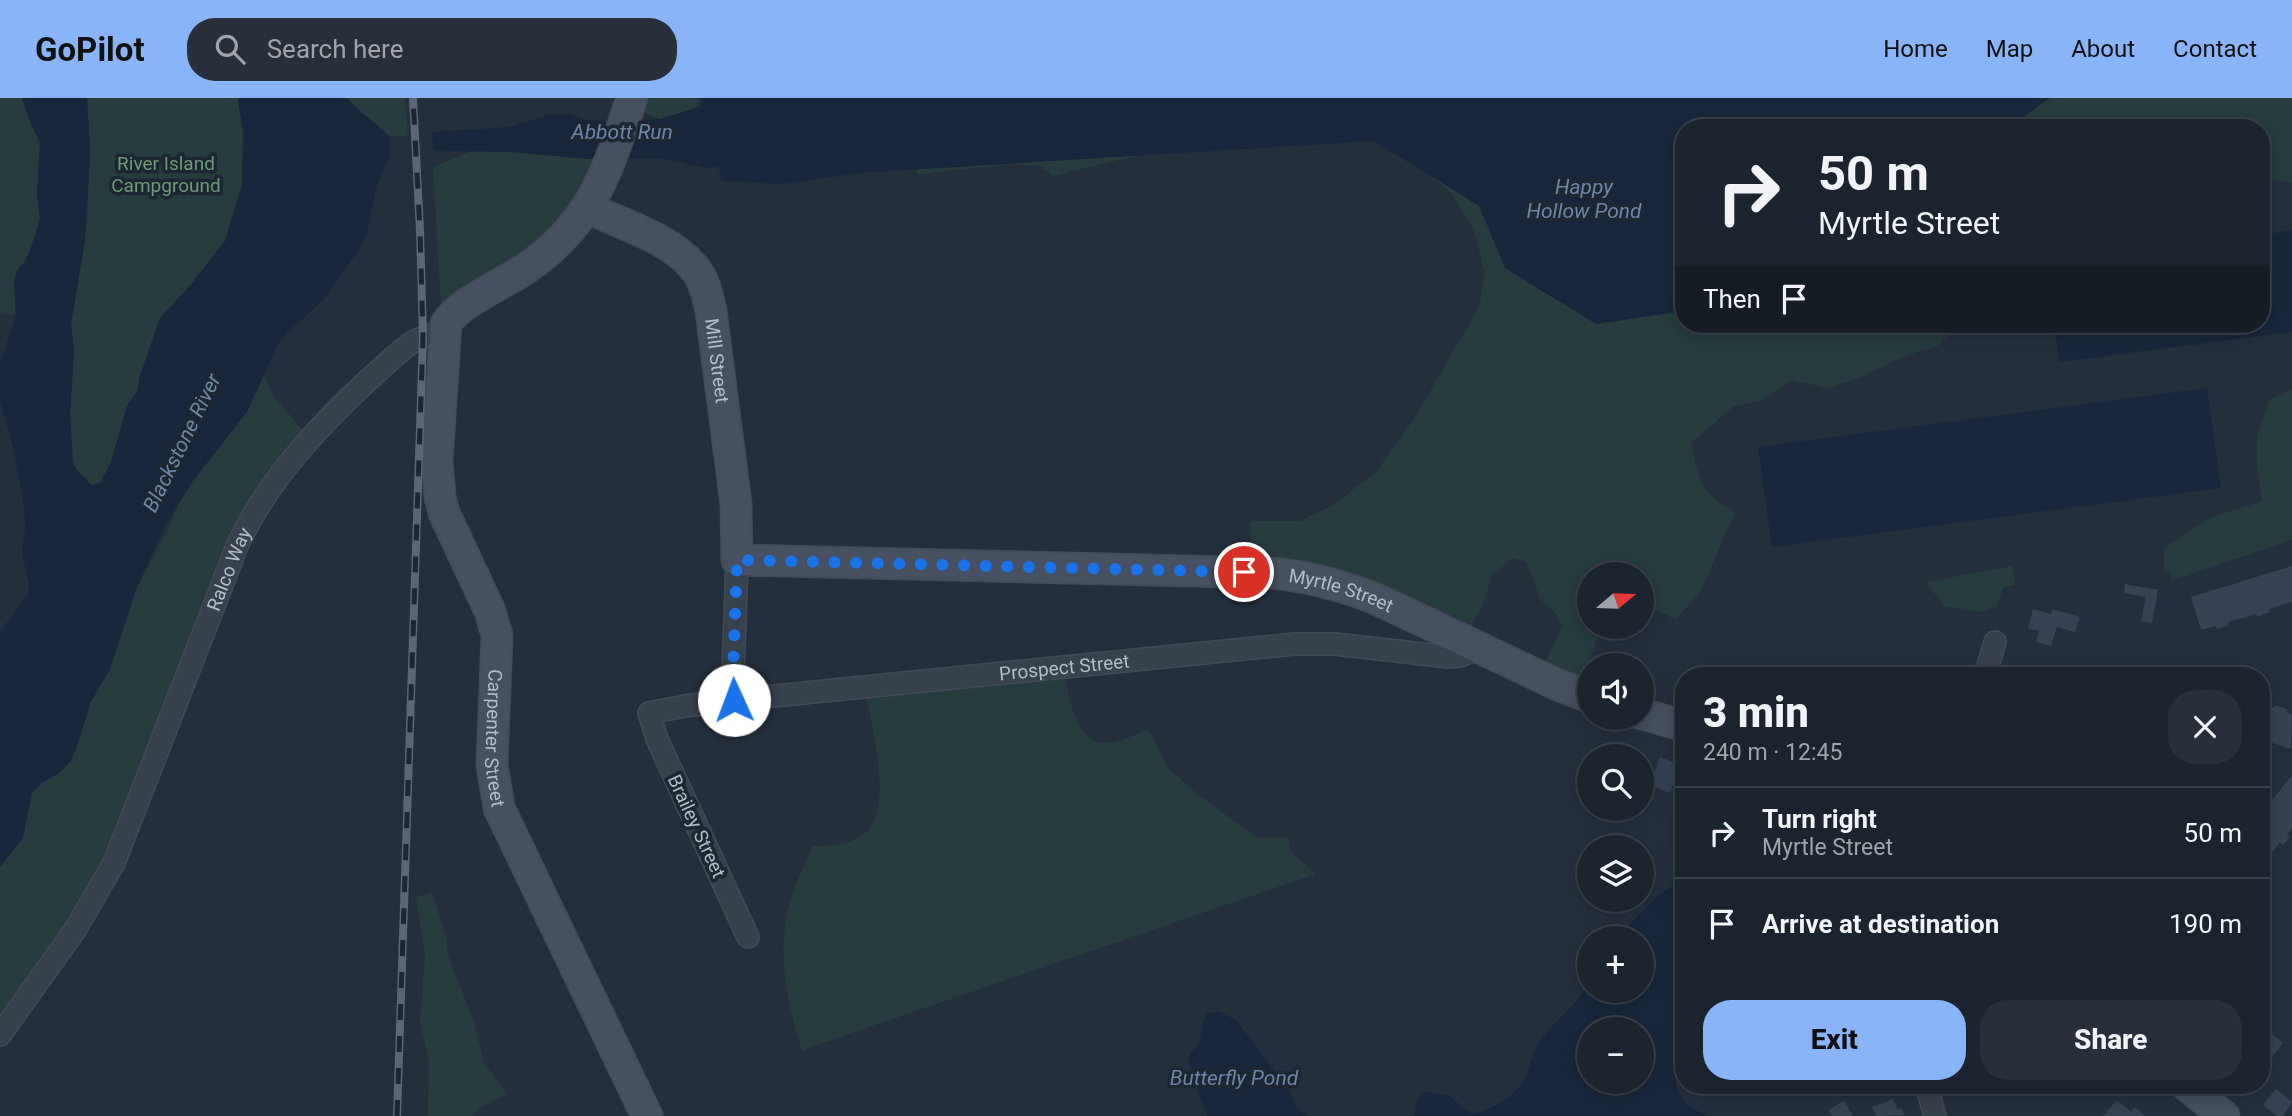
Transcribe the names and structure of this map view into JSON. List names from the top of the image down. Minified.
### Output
{"streets":{"street":["Mill Street","Ralco Way","Myrtle Street","Prospect Street","Carpenter Street","Brailey Street"]},"crossings":[["Mill Street","Myrtle Street"],["Mill Street","Prospect Street"],["Ralco Way","Carpenter Street"],["Myrtle Street","Prospect Street"],["Prospect Street","Brailey Street"]],"water":["Abbott Run","Happy Hollow Pond","Blackstone River","Butterfly Pond"],"parks":["River Island Campground"],"north":"right","page":{"header":"GoPilot","search":"Search here","nav":["Home","Map","About","Contact"],"turn":["50 m","Myrtle Street"],"then":"Then","map_buttons":["+","−"],"heading":["3 min","240 m · 12:45"],"list":[{"name":"Turn right","note":"Myrtle Street","value":"50 m"},{"name":"Arrive at destination","value":"190 m"}],"buttons":["Exit","Share"]}}
